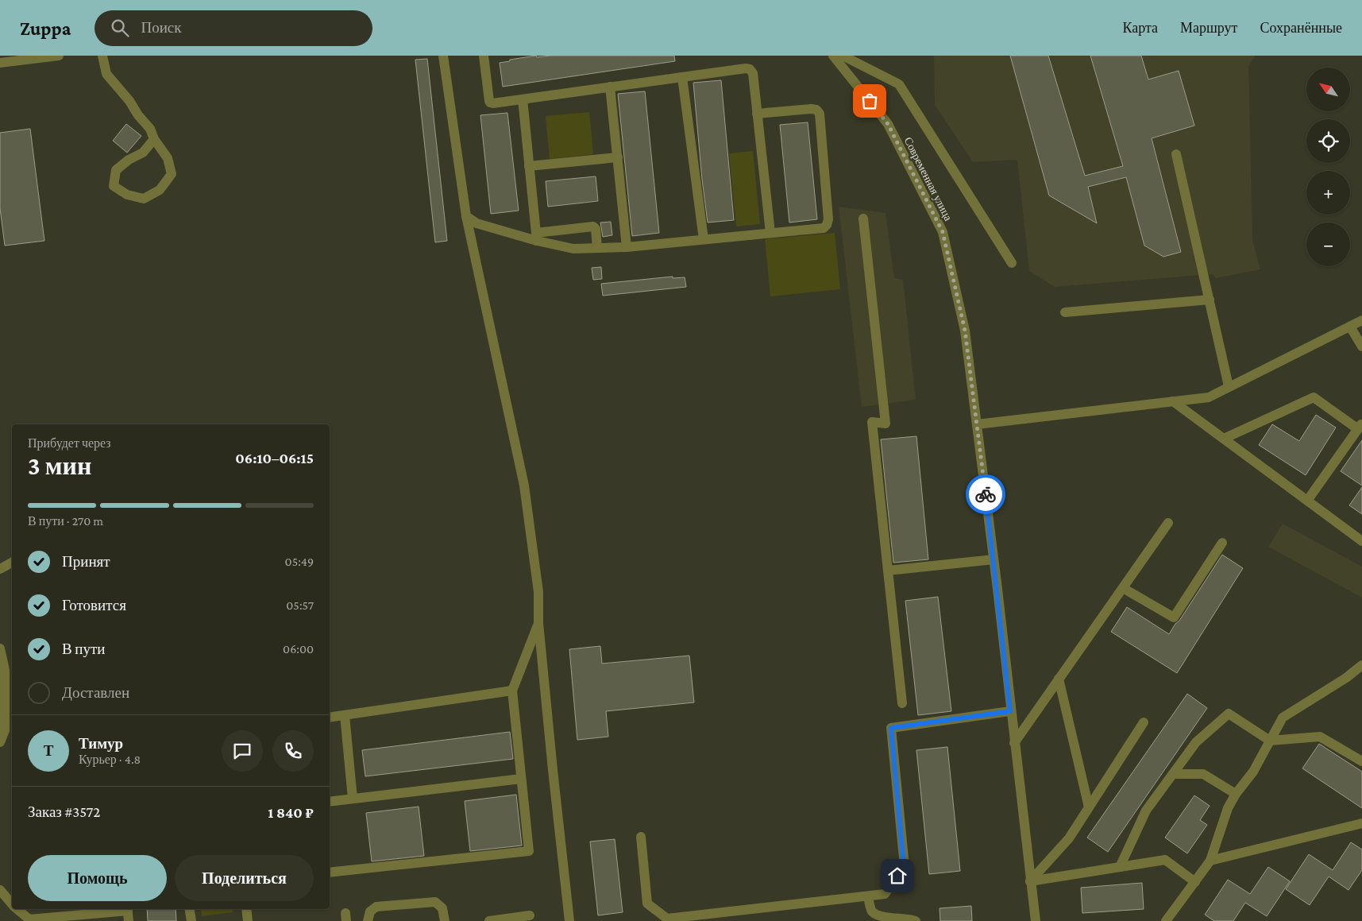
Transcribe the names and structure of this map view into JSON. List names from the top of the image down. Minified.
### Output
{"streets":{"street":["Современная улица"]},"north":"top left","page":{"header":"Zuppa","search":"Поиск","nav":["Карта","Маршрут","Сохранённые"],"map_buttons":["+","−"],"heading":["3 мин","Прибудет через","06:10–06:15"],"panel":["Тимур","Курьер · 4.8","Заказ #3572","1 840 ₽"],"bar":"В пути · 270 m","list":[["Принят","05:49"],["Готовится","05:57"],["В пути","06:00"],"Доставлен"],"round":"Т","buttons":["Помощь","Поделиться"]}}
